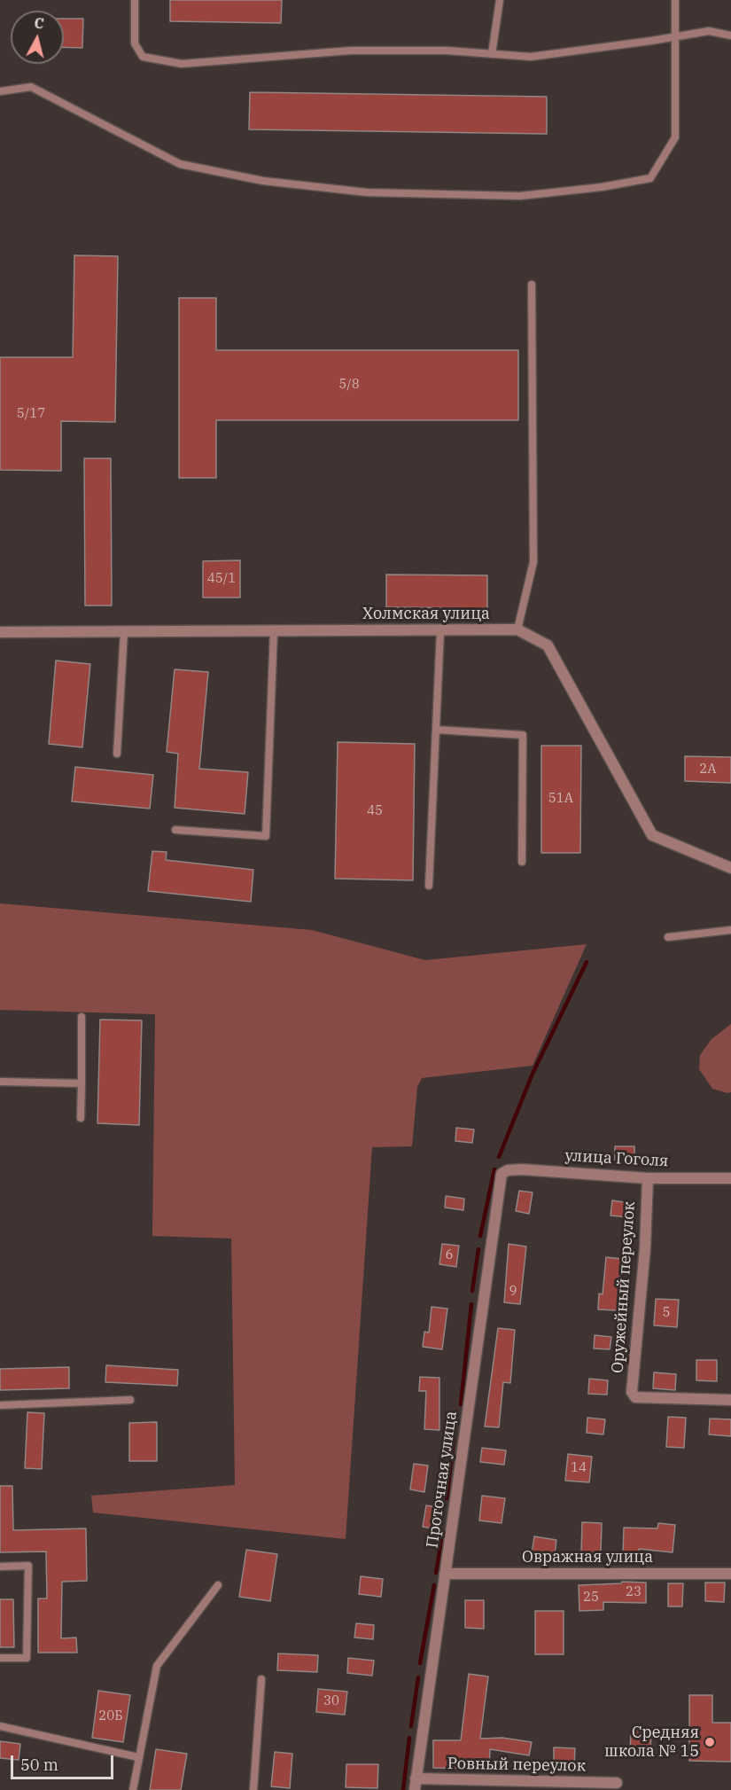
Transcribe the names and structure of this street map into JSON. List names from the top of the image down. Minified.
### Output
{"streets":{"street":["Холмская улица","улица Гоголя","Оружейный переулок","Проточная улица","Овражная улица","Ровный переулок"]},"crossings":[["улица Гоголя","Оружейный переулок"],["улица Гоголя","Проточная улица"],["Проточная улица","Овражная улица"],["Проточная улица","Ровный переулок"]],"places":["Средняя школа № 15"],"house_numbers":["5/8","5/17","45/1","2А","51А","45","6","9","5","14","23","25","30","20Б"],"scale_bar":"50 m","north":"top"}
